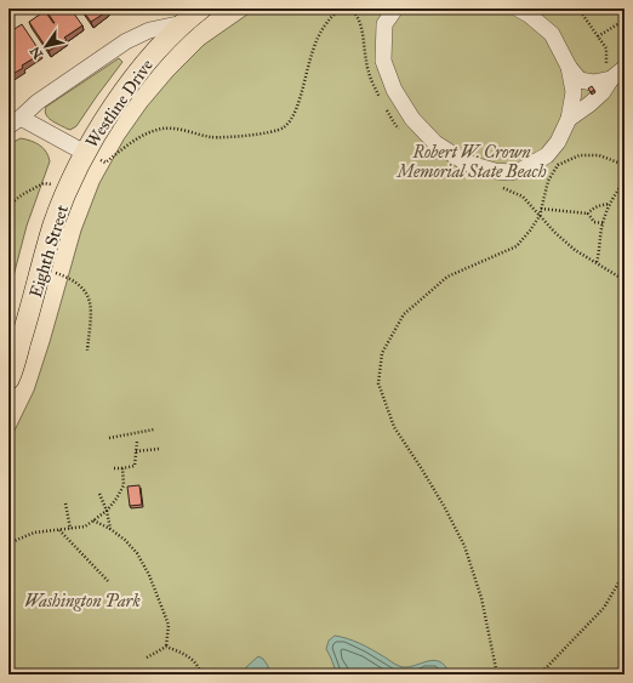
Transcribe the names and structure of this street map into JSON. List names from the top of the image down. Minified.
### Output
{"streets":{"main road":["Westline Drive","Eighth Street"]},"crossings":[["Westline Drive","Eighth Street"]],"parks":["Robert W. Crown Memorial State Beach","Washington Park"],"north":"bottom left"}
